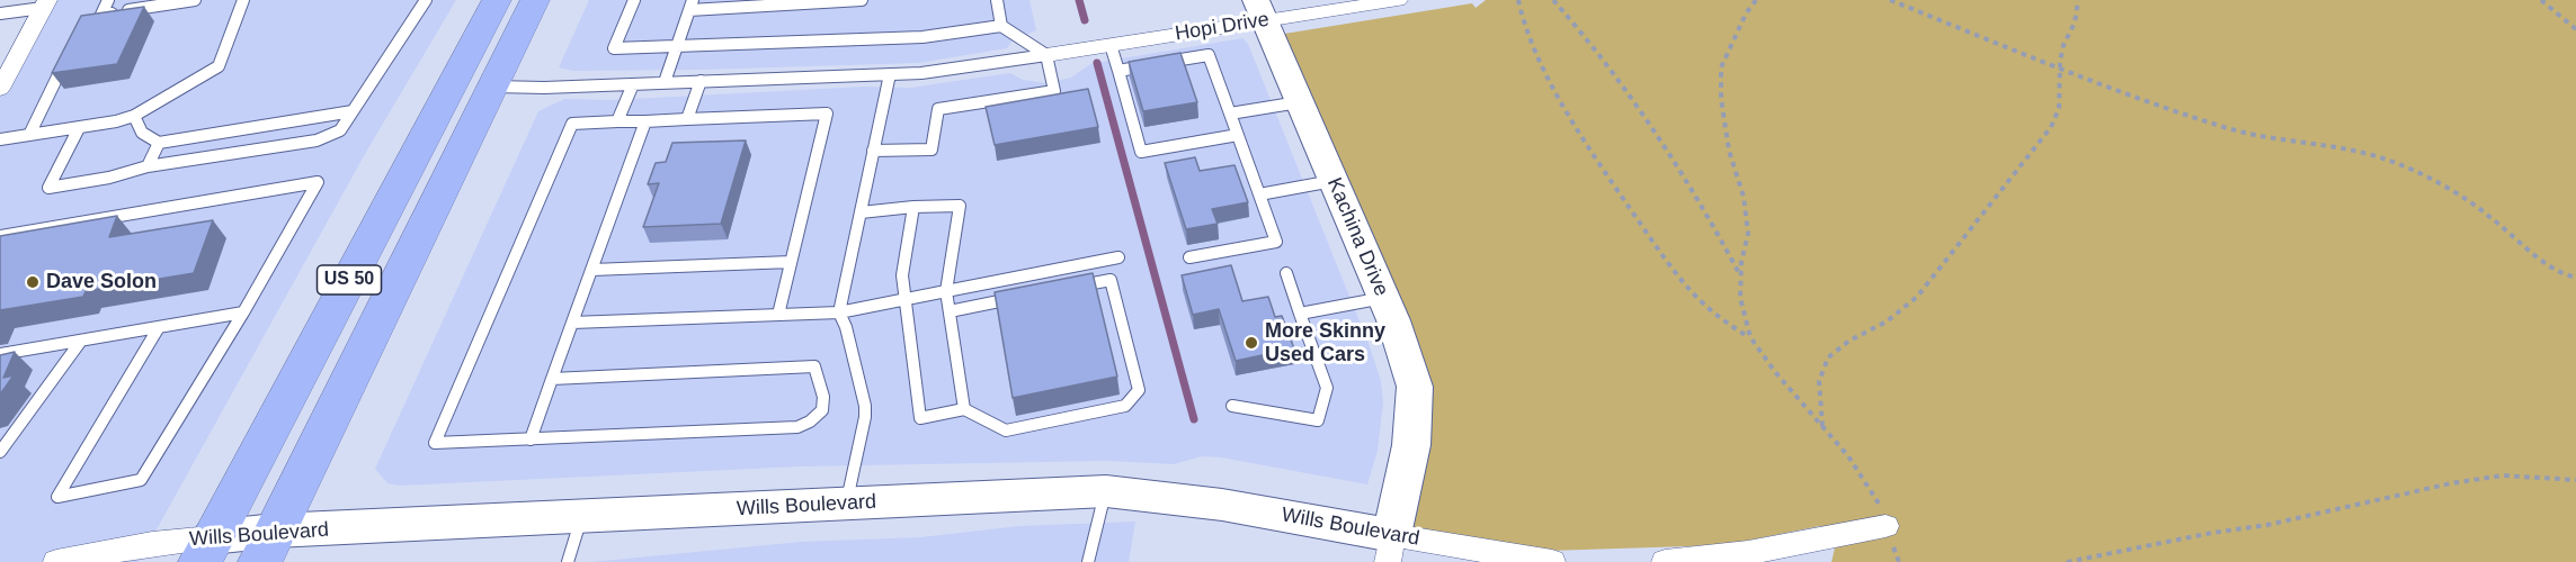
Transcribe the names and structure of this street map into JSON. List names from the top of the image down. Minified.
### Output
{"streets":{"highway":["US 50"],"street":["Hopi Drive","Kachina Drive","Wills Boulevard"]},"crossings":[["Hopi Drive","Kachina Drive"],["Kachina Drive","Wills Boulevard"],["US 50","Wills Boulevard"]],"places":["Dave Solon","More Skinny Used Cars"]}
